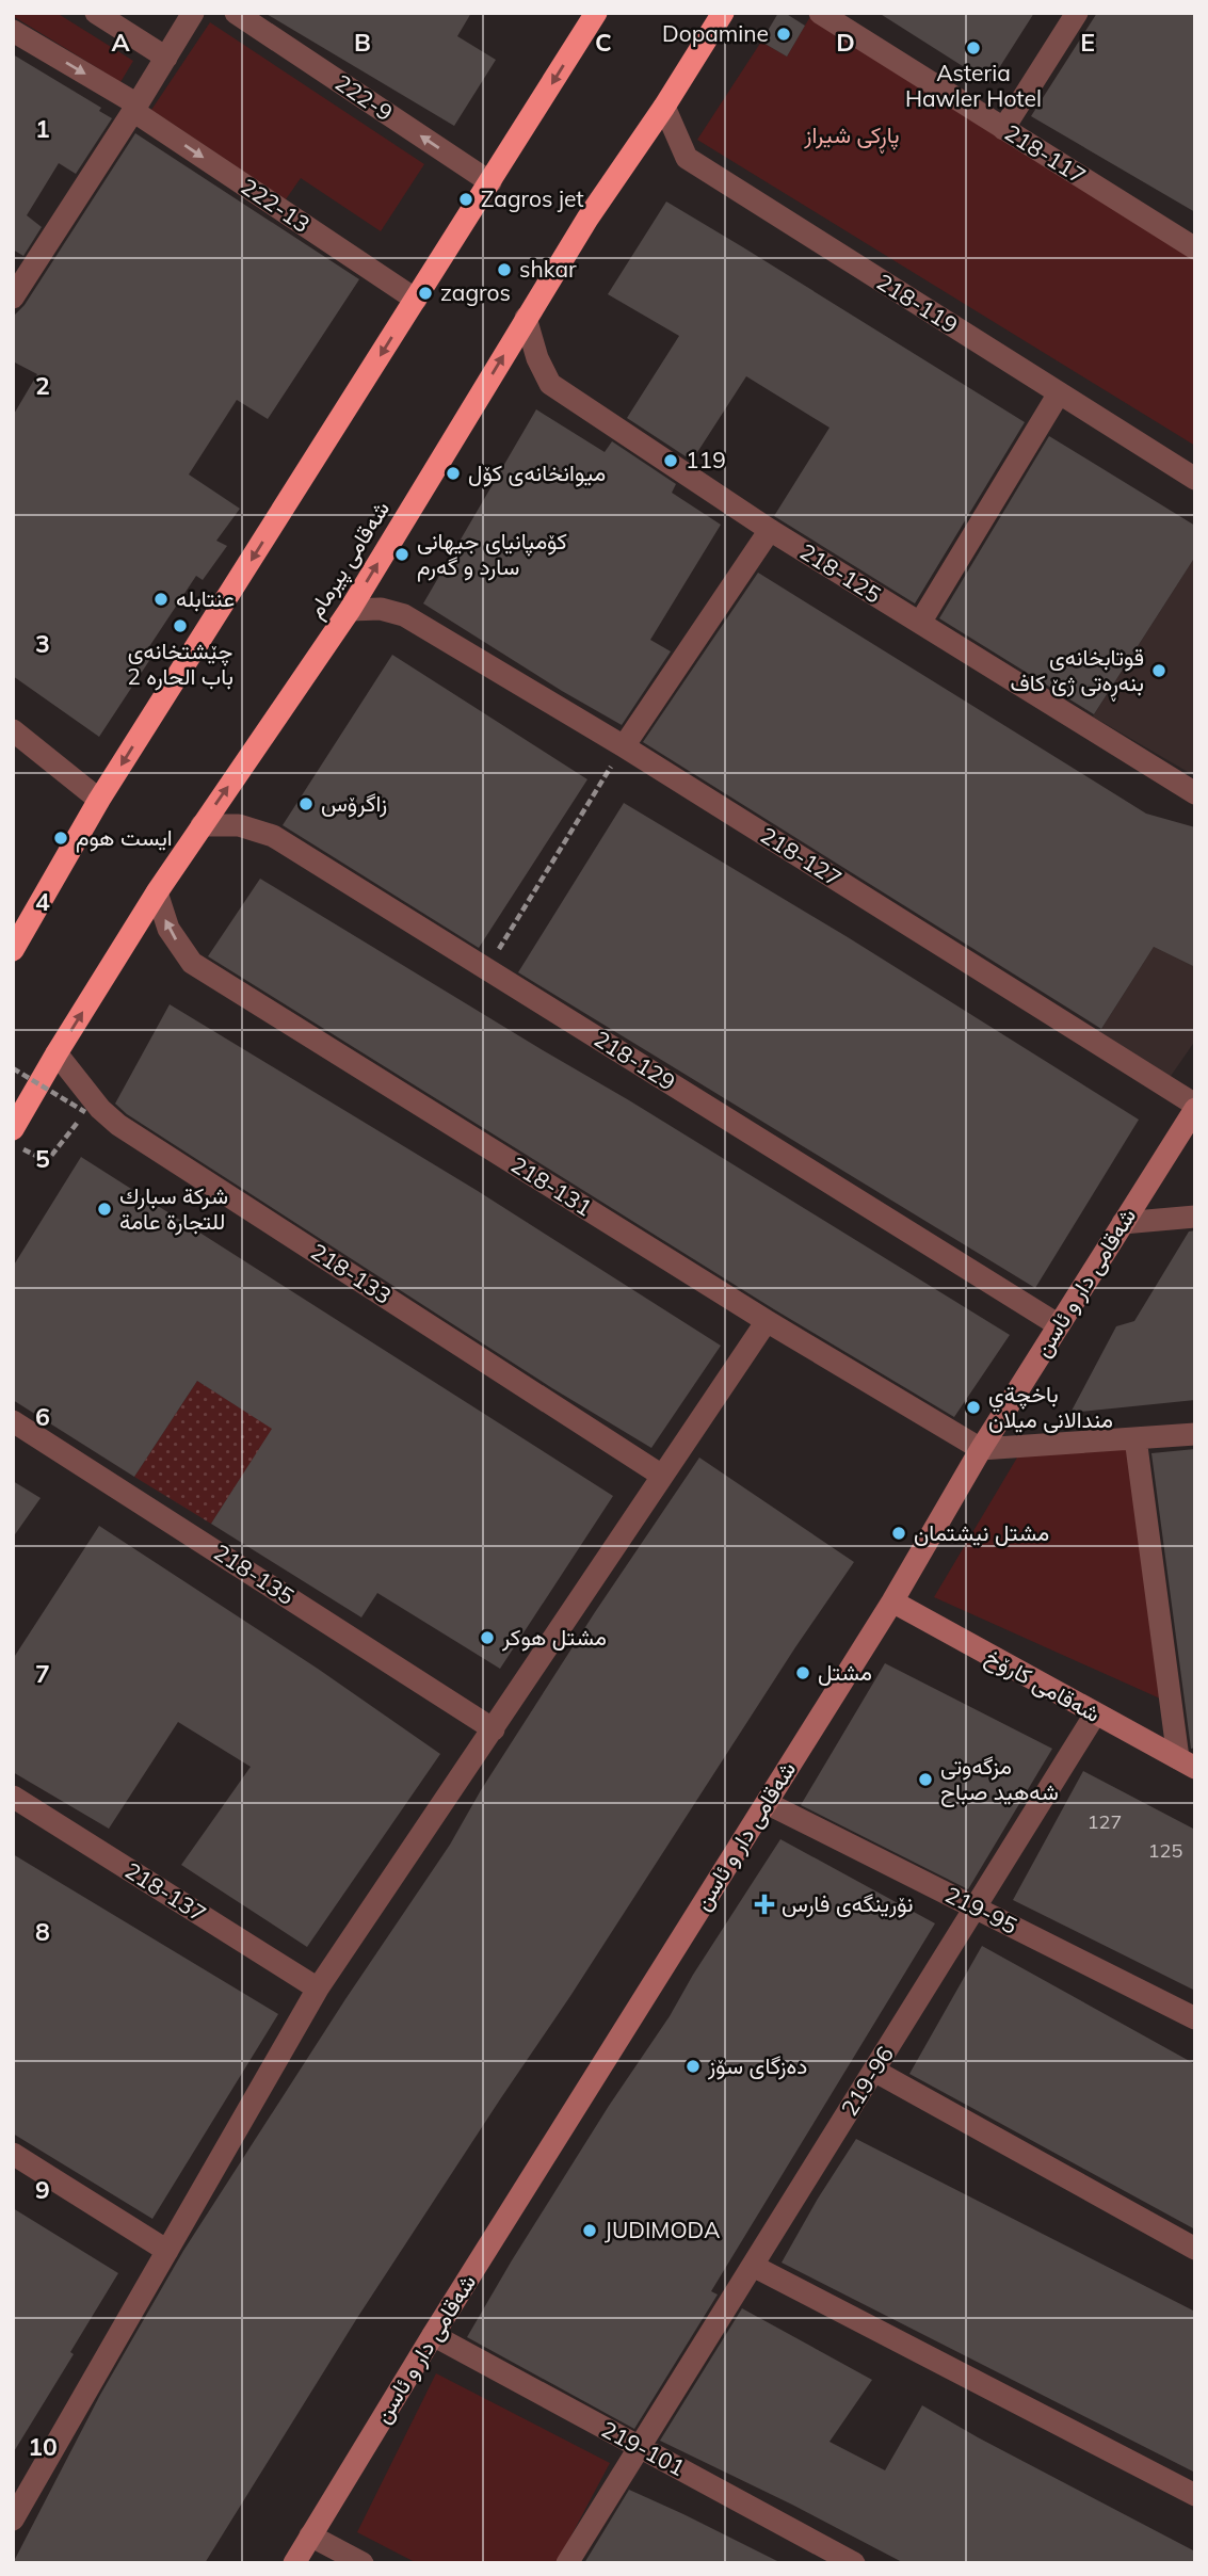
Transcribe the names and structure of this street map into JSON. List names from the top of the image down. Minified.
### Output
{"streets":{"highway":["شەقامی پیرمام"],"street":["222-9","218-117","222-13","218-119","218-125","218-127","218-129","218-131","218-133","شەقامی دار و ئاسن","218-135","شەقامی کارۆخ","218-137","219-95","219-96","219-101"]},"crossings":[["218-119","شەقامی پیرمام"],["شەقامی پیرمام","218-125"],["شەقامی پیرمام","218-127"],["شەقامی پیرمام","218-129"],["شەقامی پیرمام","218-131"],["شەقامی پیرمام","218-133"],["218-127","شەقامی دار و ئاسن"],["218-129","شەقامی دار و ئاسن"],["218-131","شەقامی دار و ئاسن"],["شەقامی دار و ئاسن","شەقامی کارۆخ"],["شەقامی دار و ئاسن","219-95"],["شەقامی دار و ئاسن","219-101"],["شەقامی کارۆخ","219-96"],["219-95","219-96"],["219-96","219-101"]],"one_way":["222-9","222-13","218-131"],"parks":["پاڕکی شیراز"],"places":{"other":["Dopamine","Asteria Hawler Hotel","Zagros jet","shkar","zagros","119","میوانخانەی کۆل","کۆمپانیای جیهانی سارد و گەرم","عنتابله","چێشتخانەی باب الحارە 2","قوتابخانەی بنەڕەتی ژێ کاف","زاگرۆس","ايست هوم","شركة سبارك للتجارة عامة","باخچةي مندالانى ميلان","مشتل نيشتمان","مشتل هوكر","مشتل","مزگه‌وتی شه‌هید صباح","دەزگای سۆز","JUDIMODA"],"health":["نۆرینگەی فارس"]},"house_numbers":["127","125"],"grid":{"columns":["A","B","C","D","E"],"rows":["1","2","3","4","5","6","7","8","9","10"]}}
